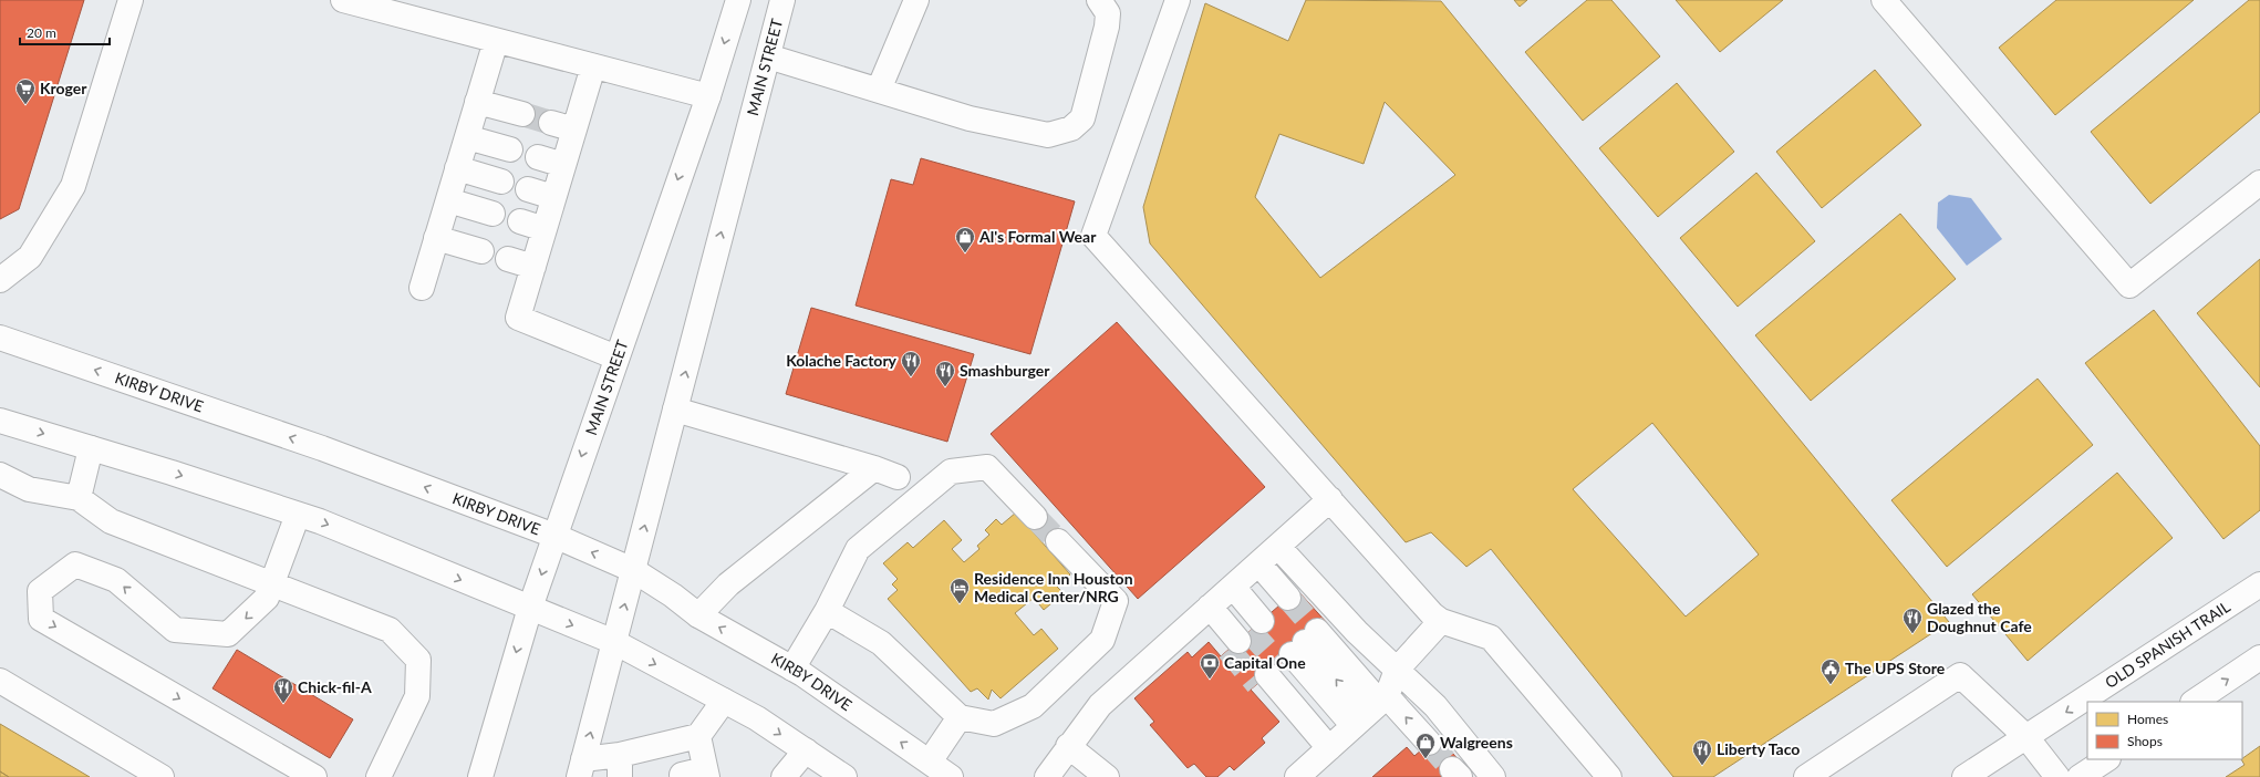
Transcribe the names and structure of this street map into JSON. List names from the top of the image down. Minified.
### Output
{"streets":{"main road":["MAIN STREET","KIRBY DRIVE","OLD SPANISH TRAIL"]},"crossings":[["MAIN STREET","KIRBY DRIVE"]],"places":{"supermarket":["Kroger"],"shop":["Al's Formal Wear","Walgreens"],"restaurant":["Kolache Factory","Smashburger","Glazed the Doughnut Cafe","Chick-fil-A","Liberty Taco"],"hotel":["Residence Inn Houston Medical Center/NRG"],"bank":["Capital One"],"public building":["The UPS Store"]},"legend":["Homes","Shops"],"scale_bar":"20 m"}
